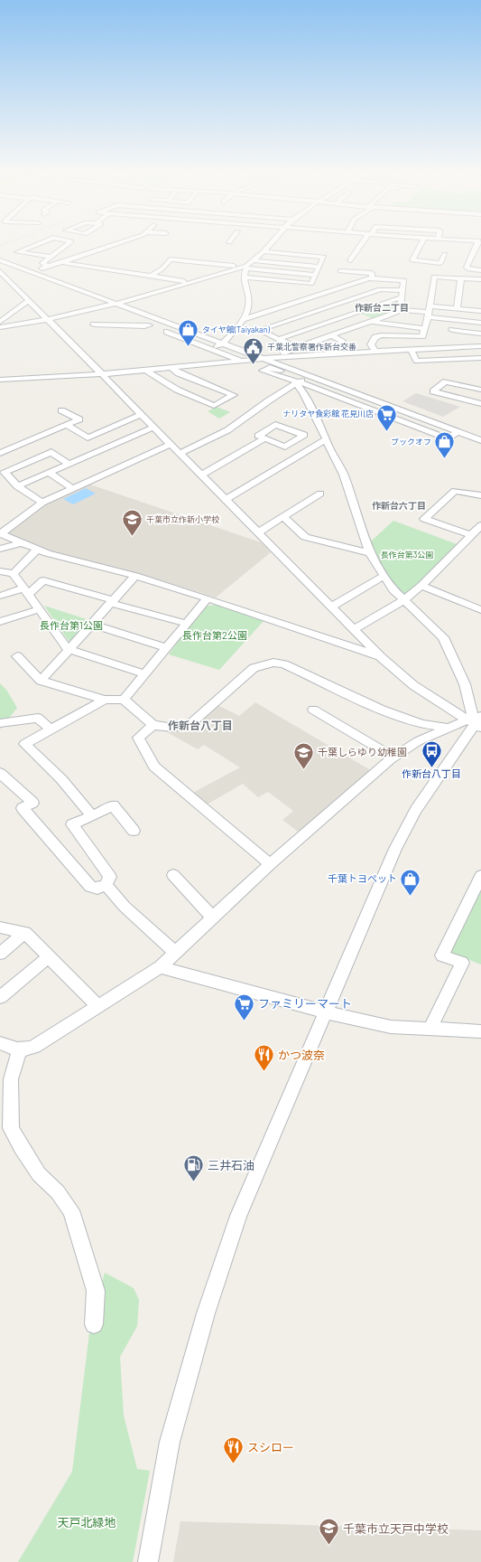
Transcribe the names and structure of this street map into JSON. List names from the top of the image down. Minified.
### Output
{"districts":["作新台二丁目","作新台六丁目","作新台八丁目"],"parks":["長作台第3公園","長作台第1公園","長作台第2公園","天戸北緑地"],"places":{"shop":["タイヤ館(Taiyakan)","ブックオフ","千葉トヨペット"],"public building":["千葉北警察署作新台交番"],"supermarket":["ナリタヤ食彩館 花見川店","ファミリーマート"],"school or university":["千葉市立作新小学校","千葉しらゆり幼稚園","千葉市立天戸中学校"],"bus stop":["作新台八丁目"],"restaurant":["かつ波奈","スシロー"],"fuel station":["三井石油"]}}
